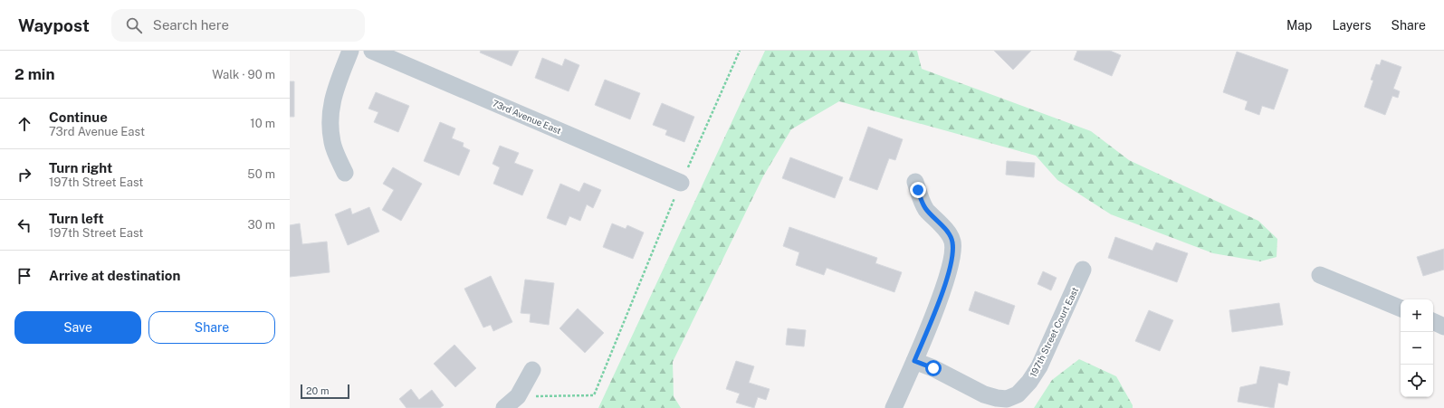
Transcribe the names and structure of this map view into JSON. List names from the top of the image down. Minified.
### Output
{"streets":{"street":["73rd Avenue East","197th Street Court East"]},"scale_bar":"20 m","page":{"header":"Waypost","search":"Search here","nav":["Map","Layers","Share"],"heading":["2 min","Walk · 90 m"],"list":[["Continue","73rd Avenue East","10 m"],["Turn right","197th Street East","50 m"],["Turn left","197th Street East","30 m"],"Arrive at destination"],"map_buttons":["+","−"],"buttons":["Save","Share"],"scale":"20 m"}}
